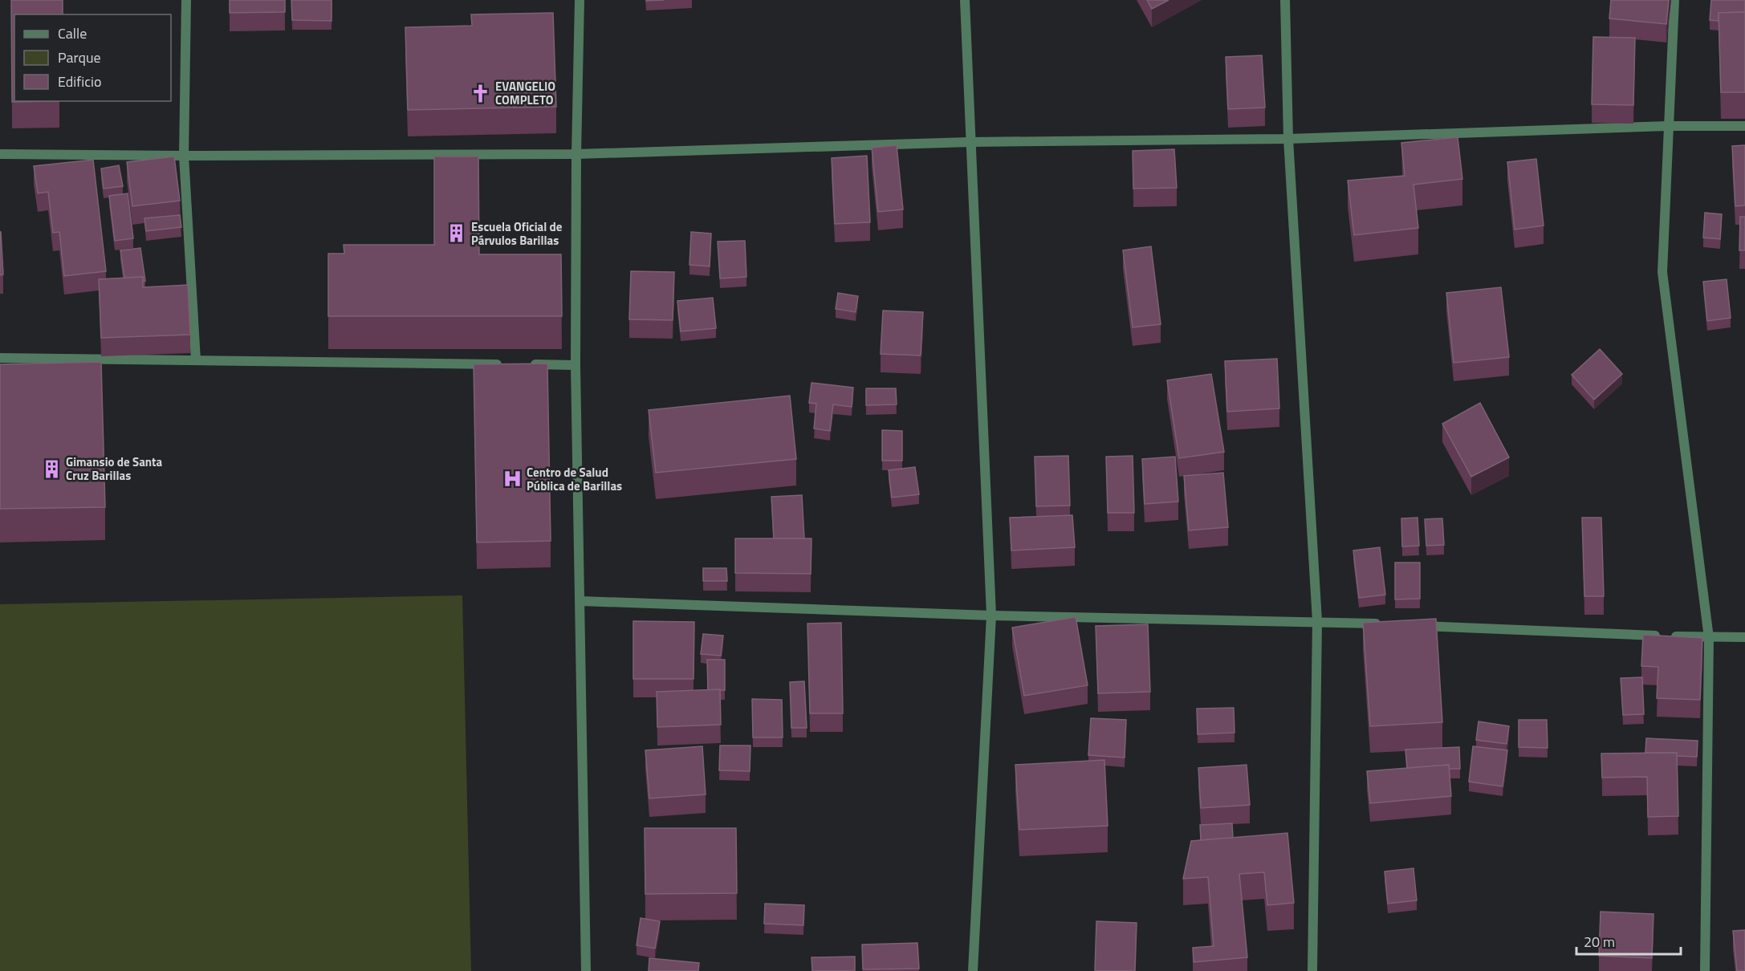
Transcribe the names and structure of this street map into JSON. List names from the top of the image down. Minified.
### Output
{"places":{"church":["EVANGELIO COMPLETO"],"building":["Escuela Oficial de Párvulos Barillas","Gimansio de Santa Cruz Barillas"],"hospital":["Centro de Salud Pública de Barillas"]},"legend":["Calle","Parque","Edificio"],"scale_bar":"20 m"}
